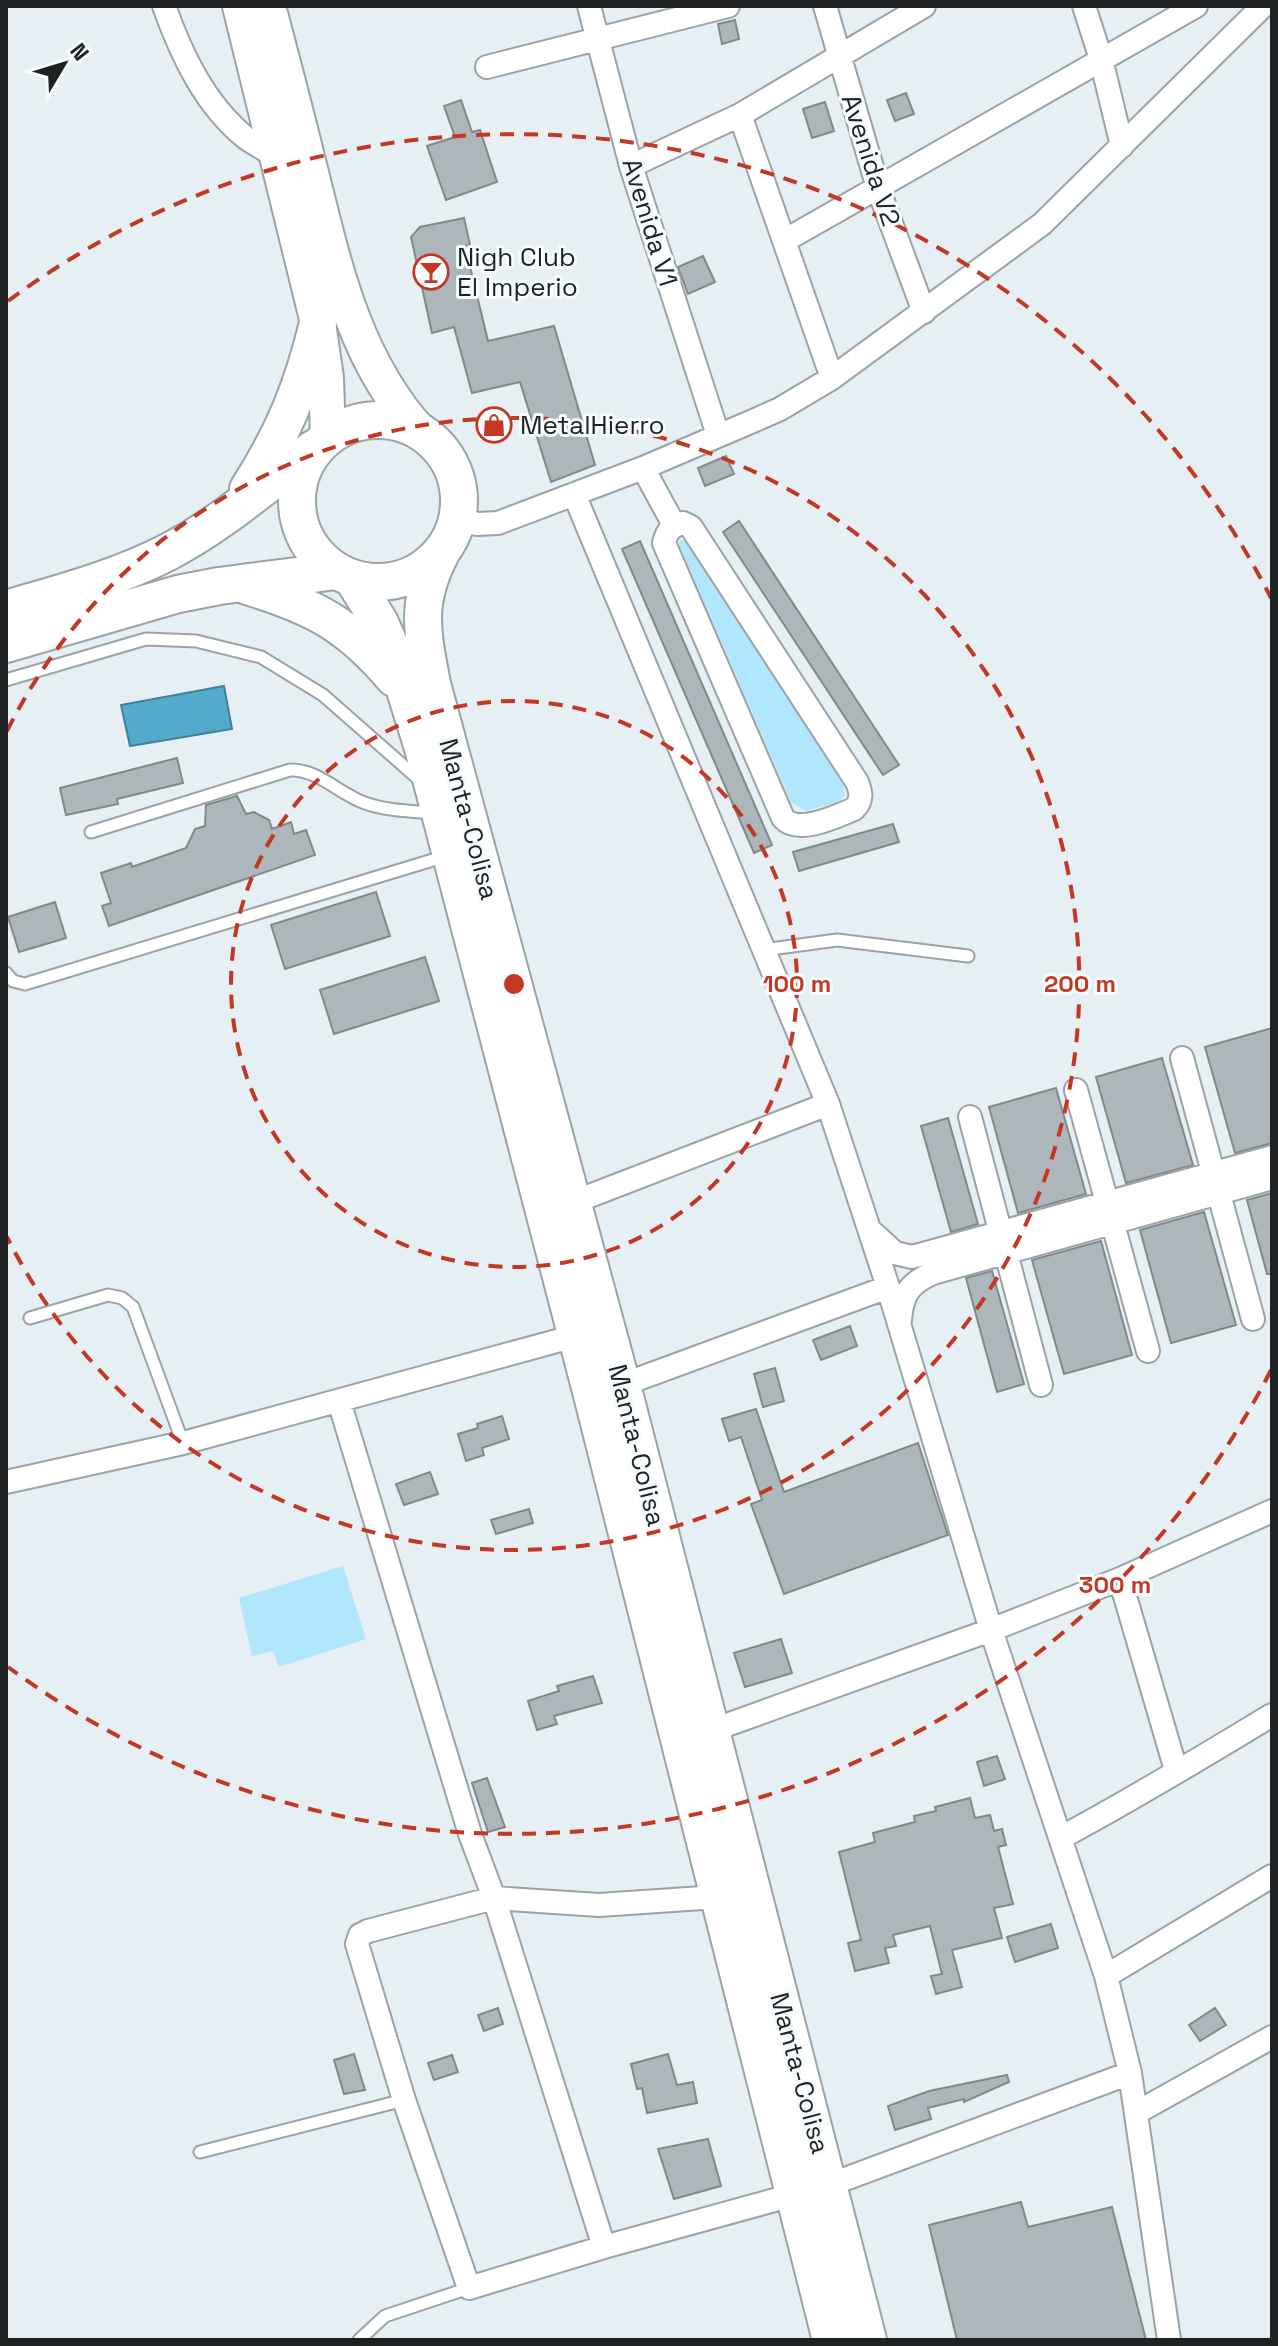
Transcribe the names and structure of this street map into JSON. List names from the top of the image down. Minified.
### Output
{"streets":{"highway":["Manta-Colisa"],"street":["Avenida V2","Avenida V1"]},"places":{"bar":["Nigh Club El Imperio"],"shop":["MetalHierro"]},"north":"top right","rings":["100 m","200 m","300 m"]}
